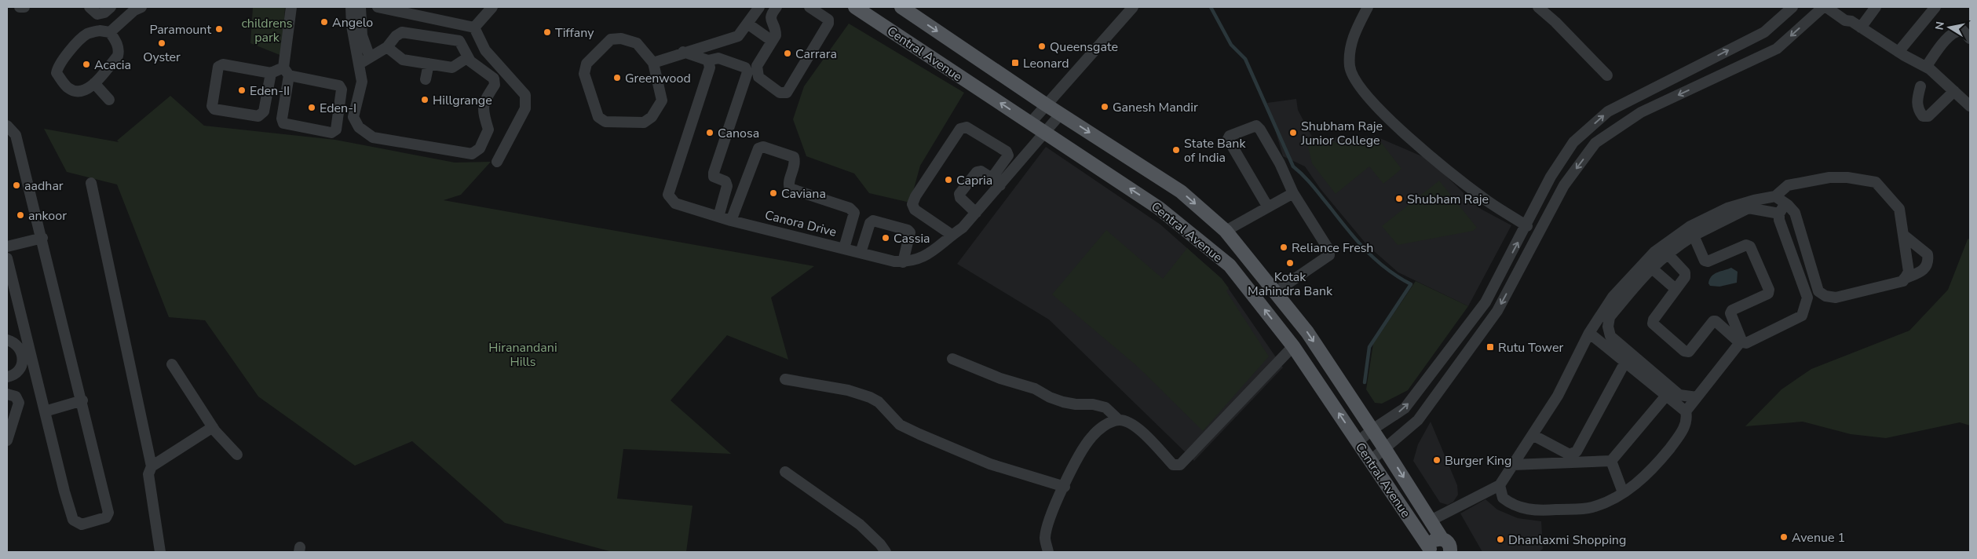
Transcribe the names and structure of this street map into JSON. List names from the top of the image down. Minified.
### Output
{"streets":{"main road":["Central Avenue"],"street":["Canora Drive"]},"crossings":[["Central Avenue","Canora Drive"]],"parks":["childrens park","Hiranandani Hills"],"places":{"other":["Angelo","Paramount","Tiffany","Oyster","Queensgate","Carrara","Acacia","Greenwood","Eden-II","Hillgrange","Ganesh Mandir","Eden-I","Canosa","Shubham Raje Junior College","State Bank of India","Capria","aadhar","Caviana","Shubham Raje","ankoor","Cassia","Reliance Fresh","Kotak Mahindra Bank","Burger King","Avenue 1","Dhanlaxmi Shopping"],"transit":["Leonard","Rutu Tower"]},"north":"left"}
